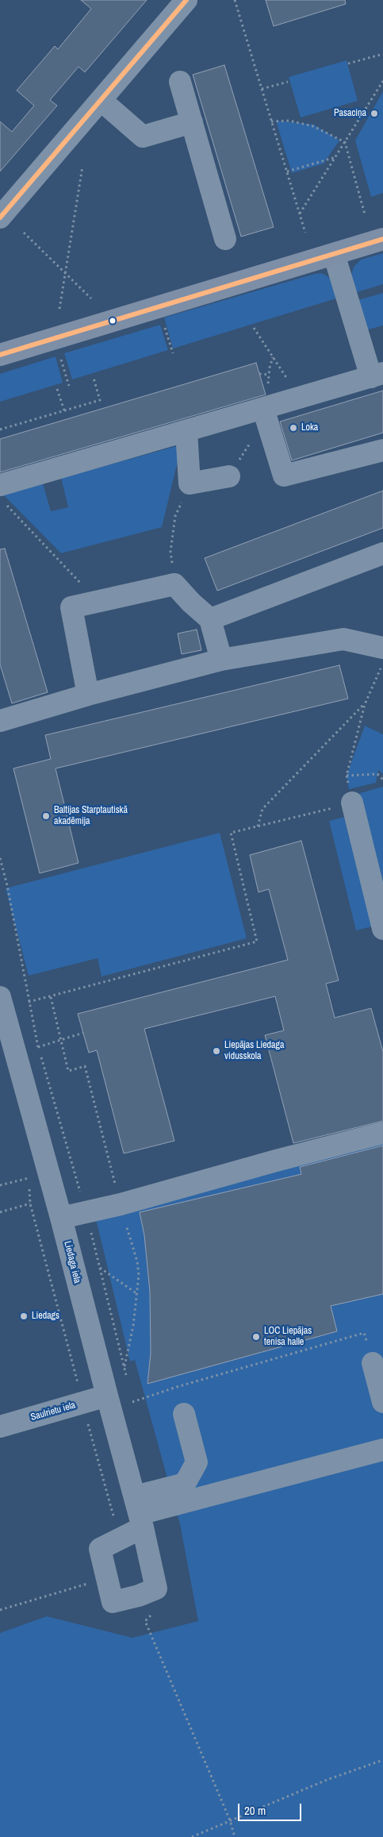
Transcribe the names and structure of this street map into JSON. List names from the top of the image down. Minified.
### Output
{"streets":{"street":["Liedaga iela","Saulrietu iela"]},"crossings":[["Liedaga iela","Saulrietu iela"]],"places":["Pasaciņa","Loka","Baltijas Starptautiskā akadēmija","Liepājas Liedaga vidusskola","Liedags","LOC Liepājas tenisa halle"],"scale_bar":"20 m"}
